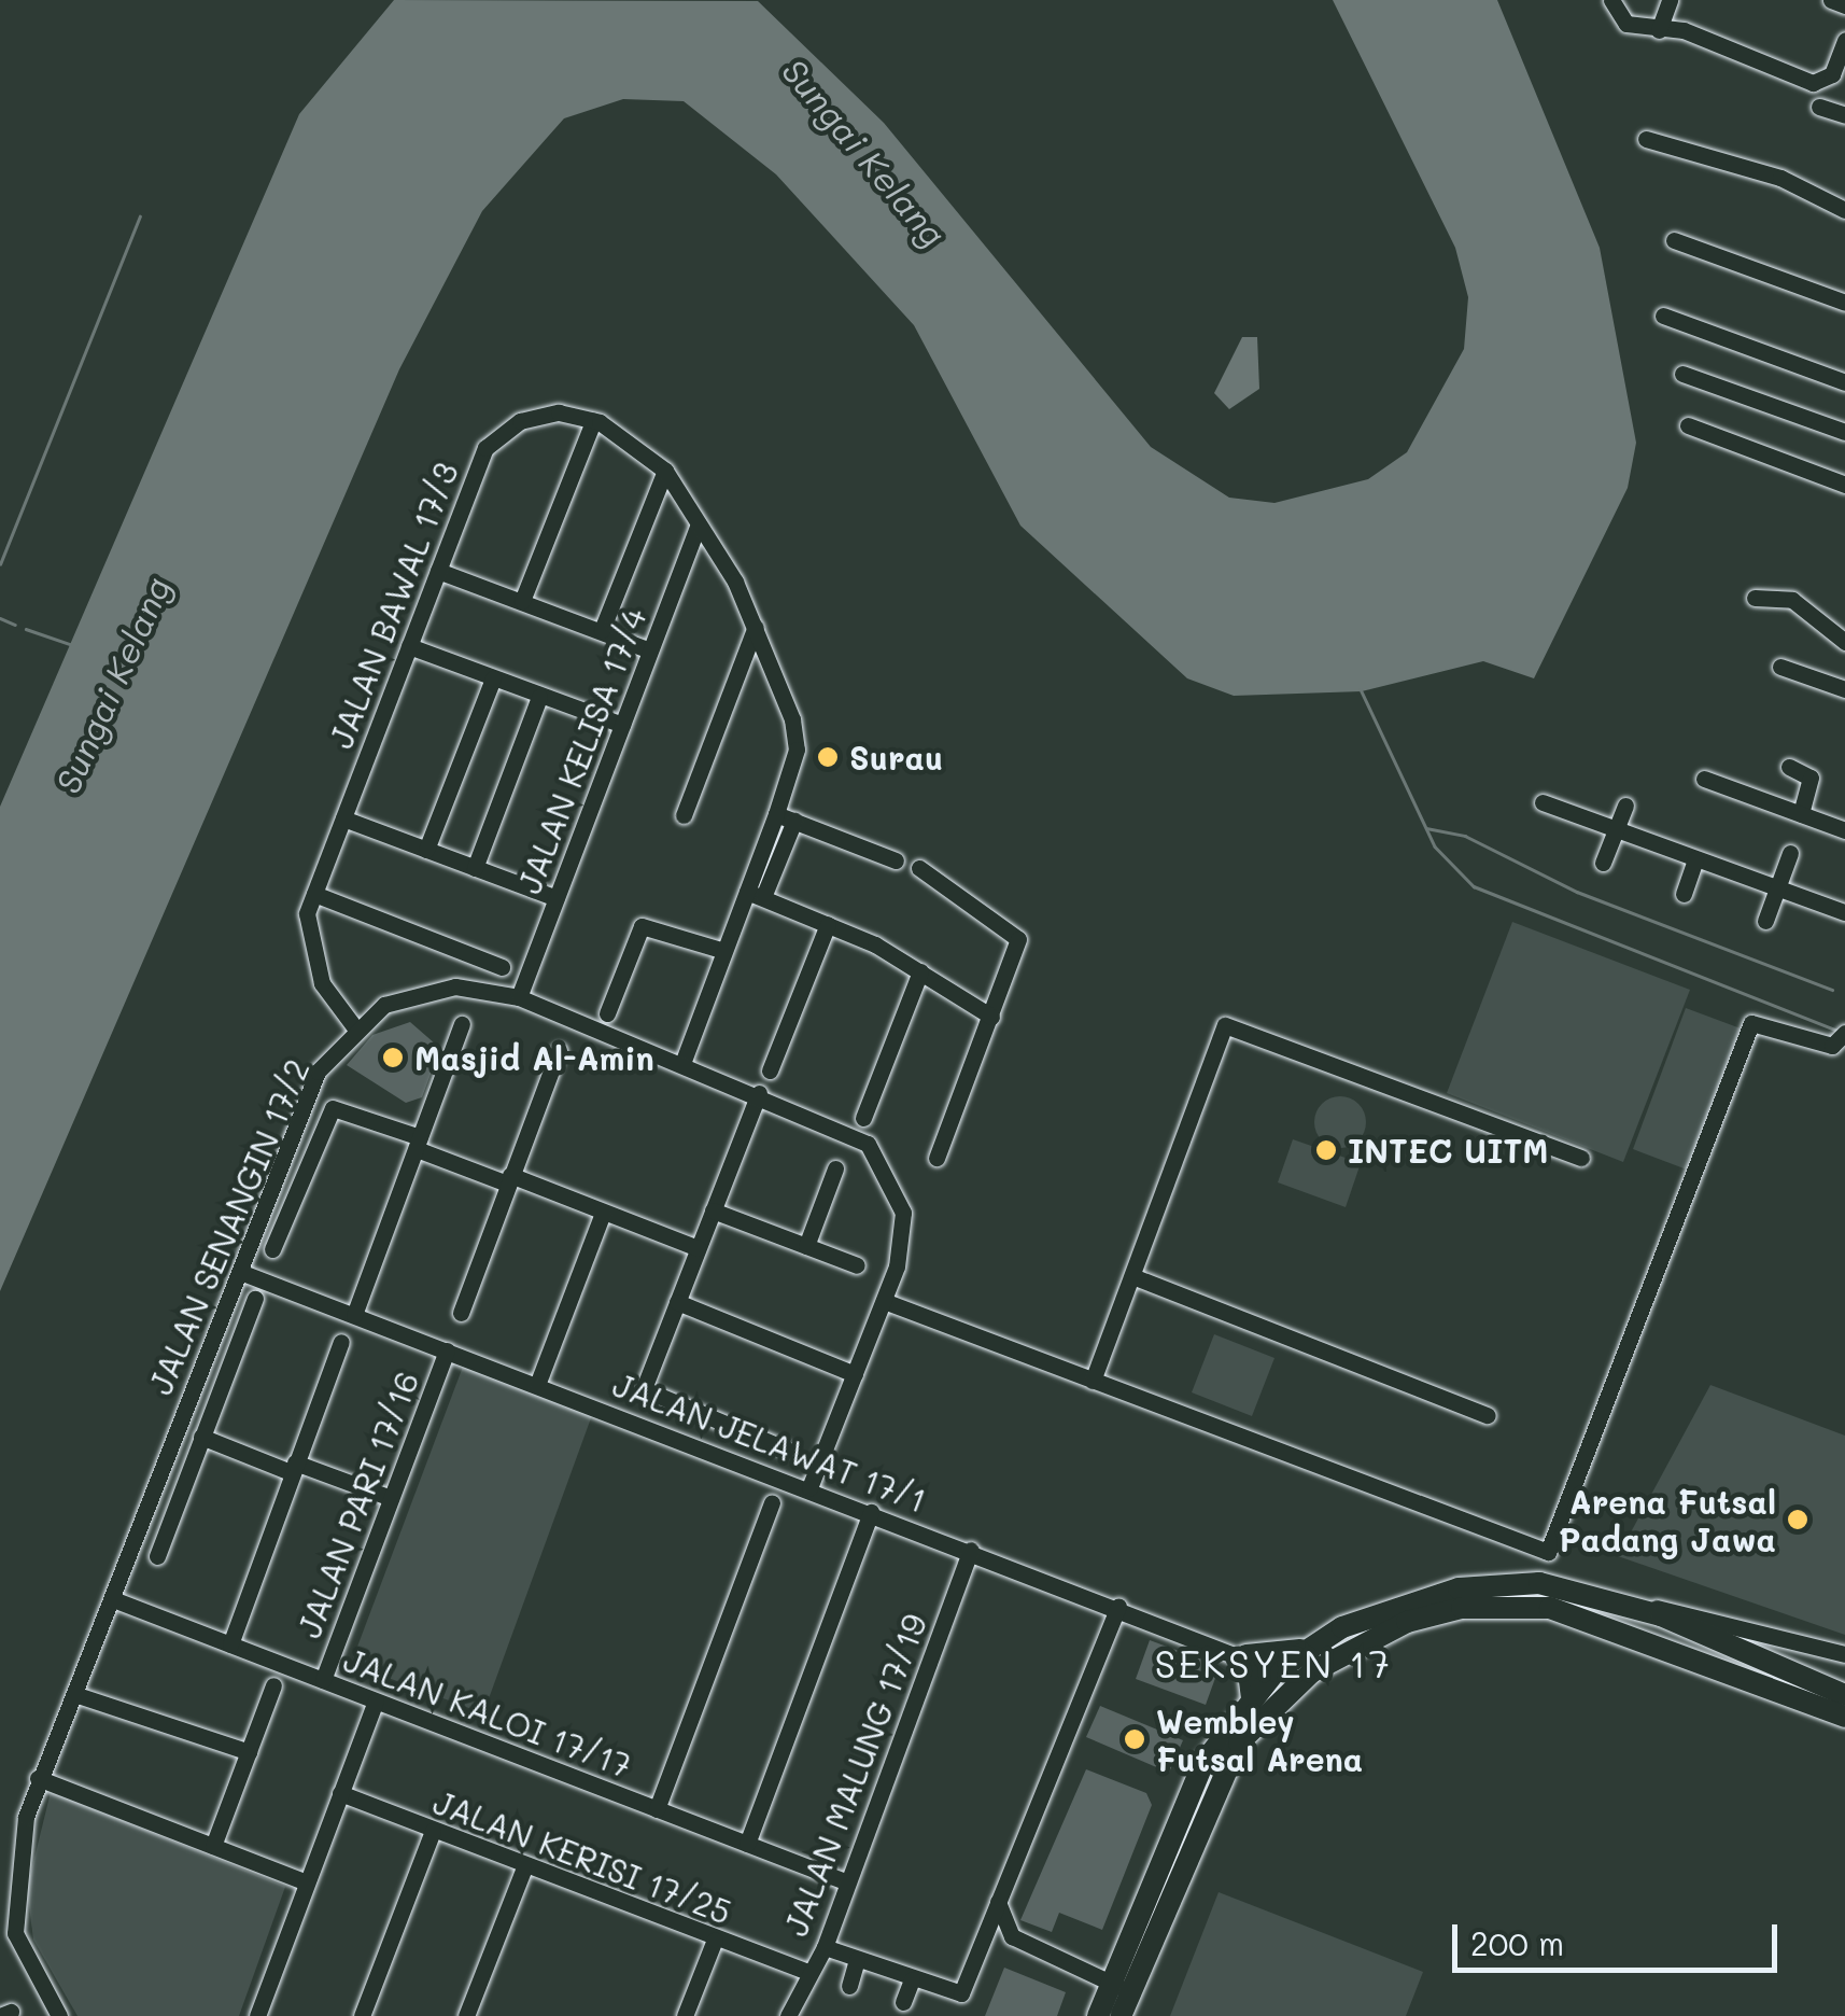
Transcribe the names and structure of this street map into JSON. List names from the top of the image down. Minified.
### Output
{"streets":{"street":["JALAN BAWAL 17/3","JALAN KELISA 17/4","JALAN SENANGIN 17/2","JALAN JELAWAT 17/1","JALAN PARI 17/16","JALAN KALOI 17/17","JALAN MALUNG 17/19","JALAN KERISI 17/25"]},"crossings":[["JALAN BAWAL 17/3","JALAN KELISA 17/4"],["JALAN BAWAL 17/3","JALAN SENANGIN 17/2"],["JALAN KELISA 17/4","JALAN SENANGIN 17/2"],["JALAN SENANGIN 17/2","JALAN JELAWAT 17/1"],["JALAN SENANGIN 17/2","JALAN KALOI 17/17"],["JALAN JELAWAT 17/1","JALAN PARI 17/16"],["JALAN JELAWAT 17/1","JALAN MALUNG 17/19"],["JALAN PARI 17/16","JALAN KALOI 17/17"],["JALAN KALOI 17/17","JALAN MALUNG 17/19"],["JALAN MALUNG 17/19","JALAN KERISI 17/25"]],"districts":["SEKSYEN 17"],"water":["Sungai Kelang"],"places":["Surau","Masjid Al-Amin","INTEC UITM","Arena Futsal Padang Jawa","Wembley Futsal Arena"],"scale_bar":"200 m"}
